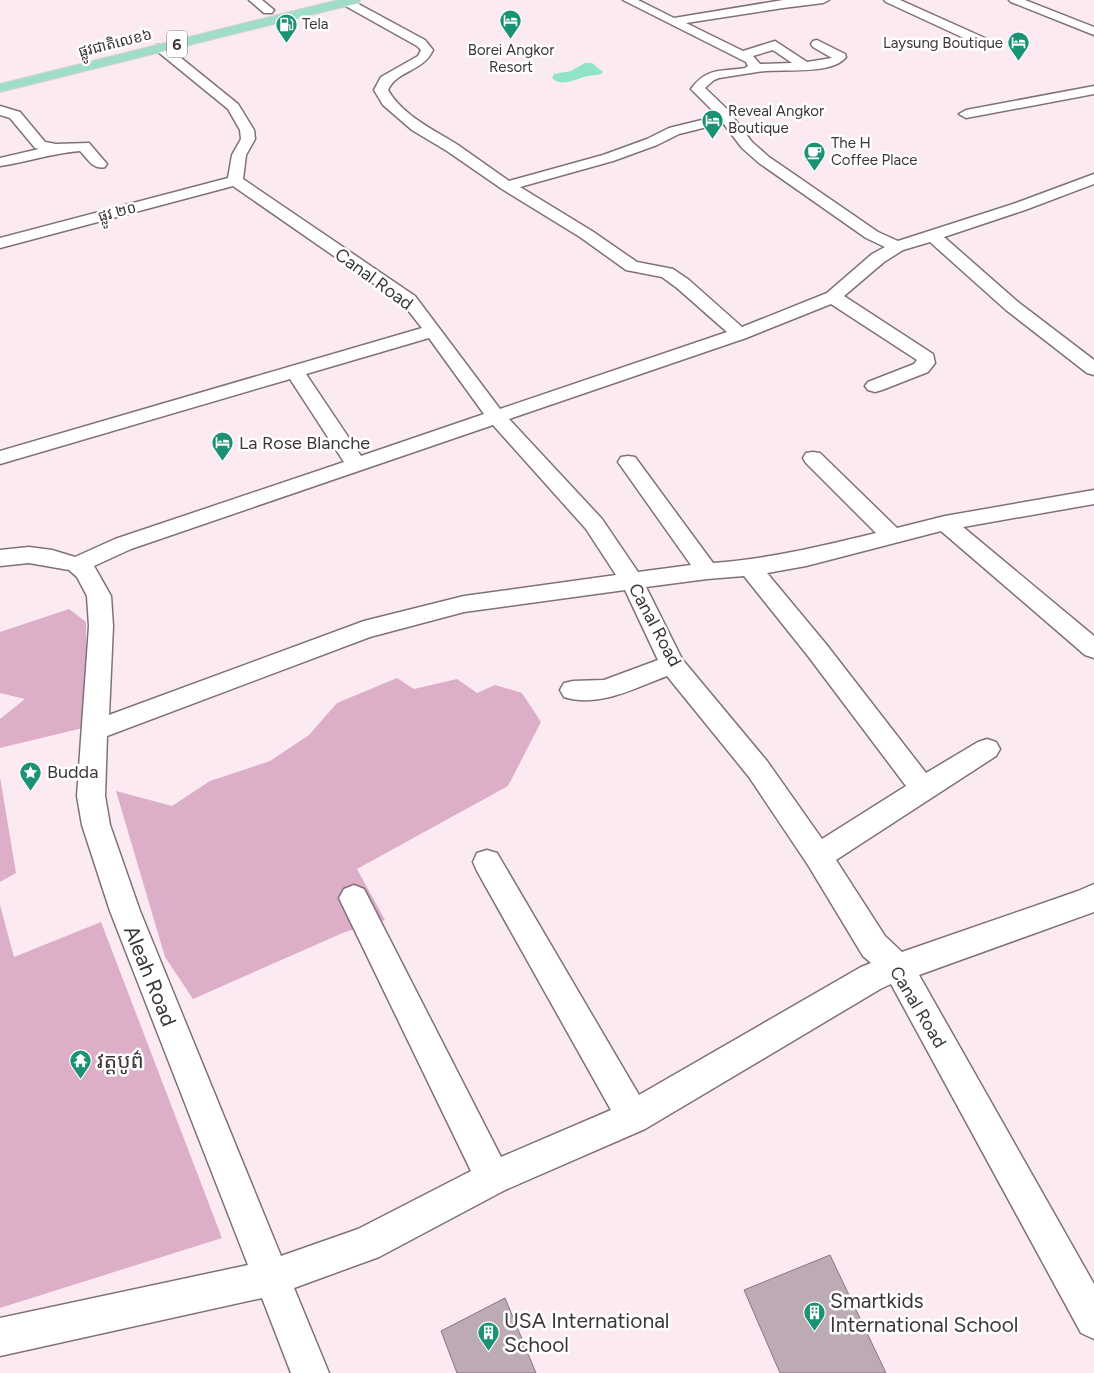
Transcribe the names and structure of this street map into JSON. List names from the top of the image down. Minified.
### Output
{"streets":{"main road":["ផ្លូវជាតិលេខ៦","6"],"street":["ផ្លូវ ២០","Canal Road","Aleah Road"]},"crossings":[["ផ្លូវ ២០","Canal Road"]],"places":{"hotel":["Borei Angkor Resort","Laysung Boutique","Reveal Angkor Boutique","La Rose Blanche"],"fuel station":["Tela"],"cafe":["The H Coffee Place"],"place":["Budda"],"temple":["វត្តបូព៌"],"building":["Smartkids International School","USA International School"]}}
